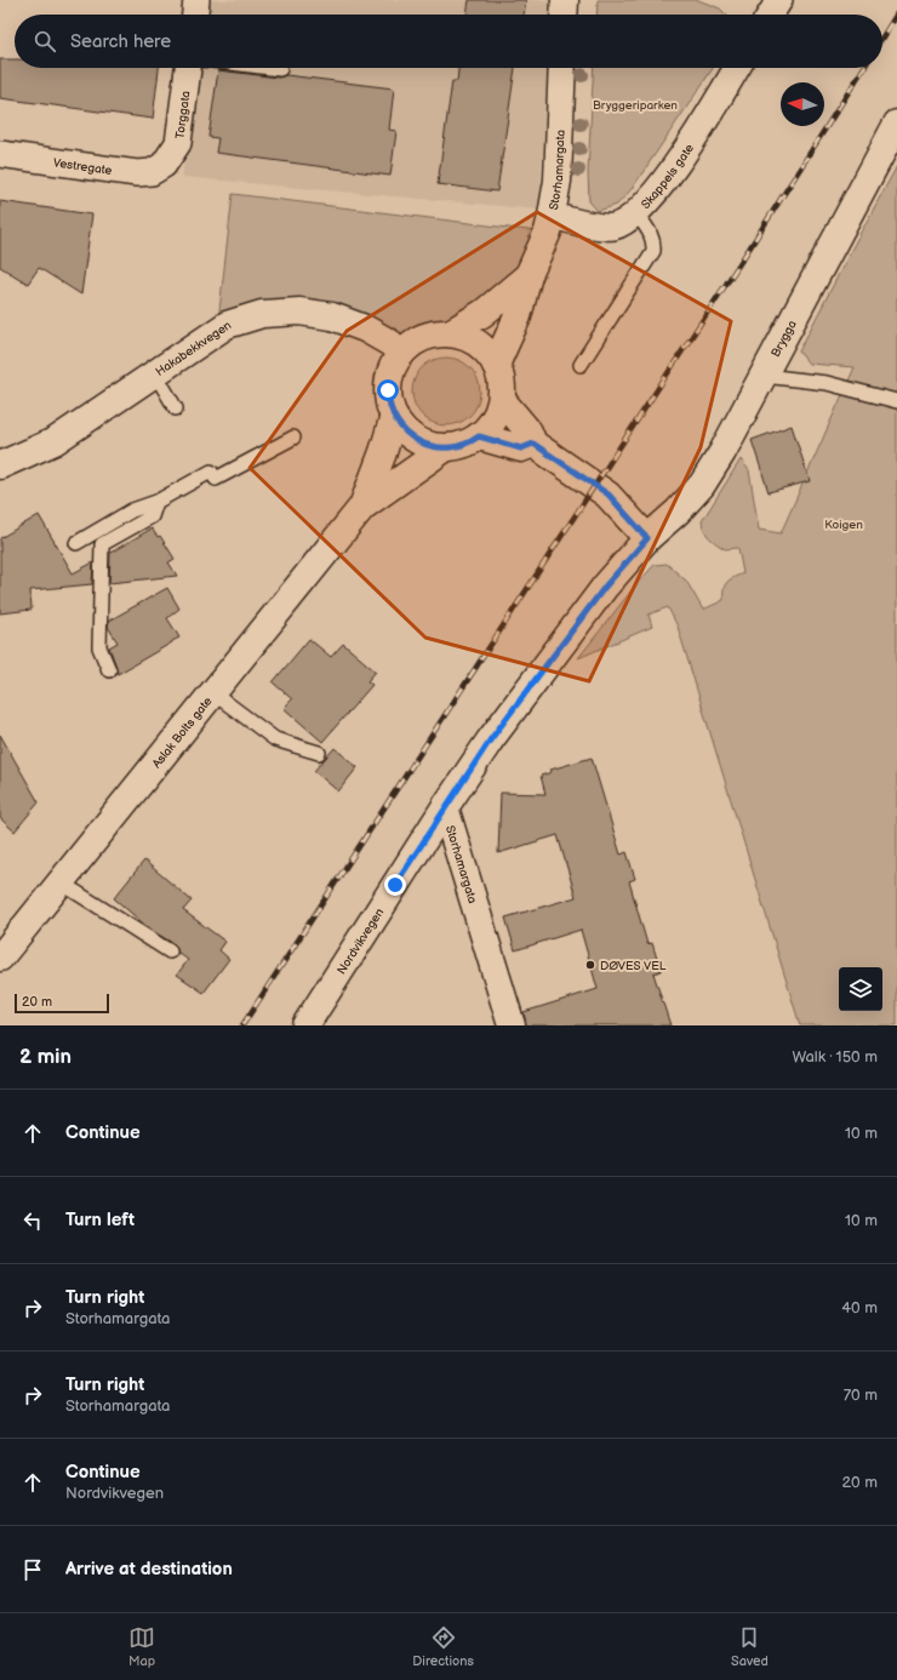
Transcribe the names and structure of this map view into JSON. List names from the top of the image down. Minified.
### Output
{"streets":{"main road":["Storhamargata","Brygga","Hakabekkvegen","Aslak Bolts gate","Nordvikvegen"],"street":["Torggata","Vestregate","Skappels gate"]},"crossings":[["Torggata","Vestregate"],["Storhamargata","Skappels gate"],["Storhamargata","Hakabekkvegen"],["Storhamargata","Aslak Bolts gate"],["Storhamargata","Nordvikvegen"],["Hakabekkvegen","Aslak Bolts gate"]],"parks":["Bryggeriparken","Koigen"],"places":["DØVES VEL"],"scale_bar":"20 m","north":"left","page":{"search":"Search here","scale":"20 m","heading":["2 min","Walk · 150 m"],"list":[["Continue","10 m"],["Turn left","10 m"],["Turn right","Storhamargata","40 m"],["Turn right","Storhamargata","70 m"],["Continue","Nordvikvegen","20 m"],"Arrive at destination"],"nav":["Map","Directions","Saved"]}}
